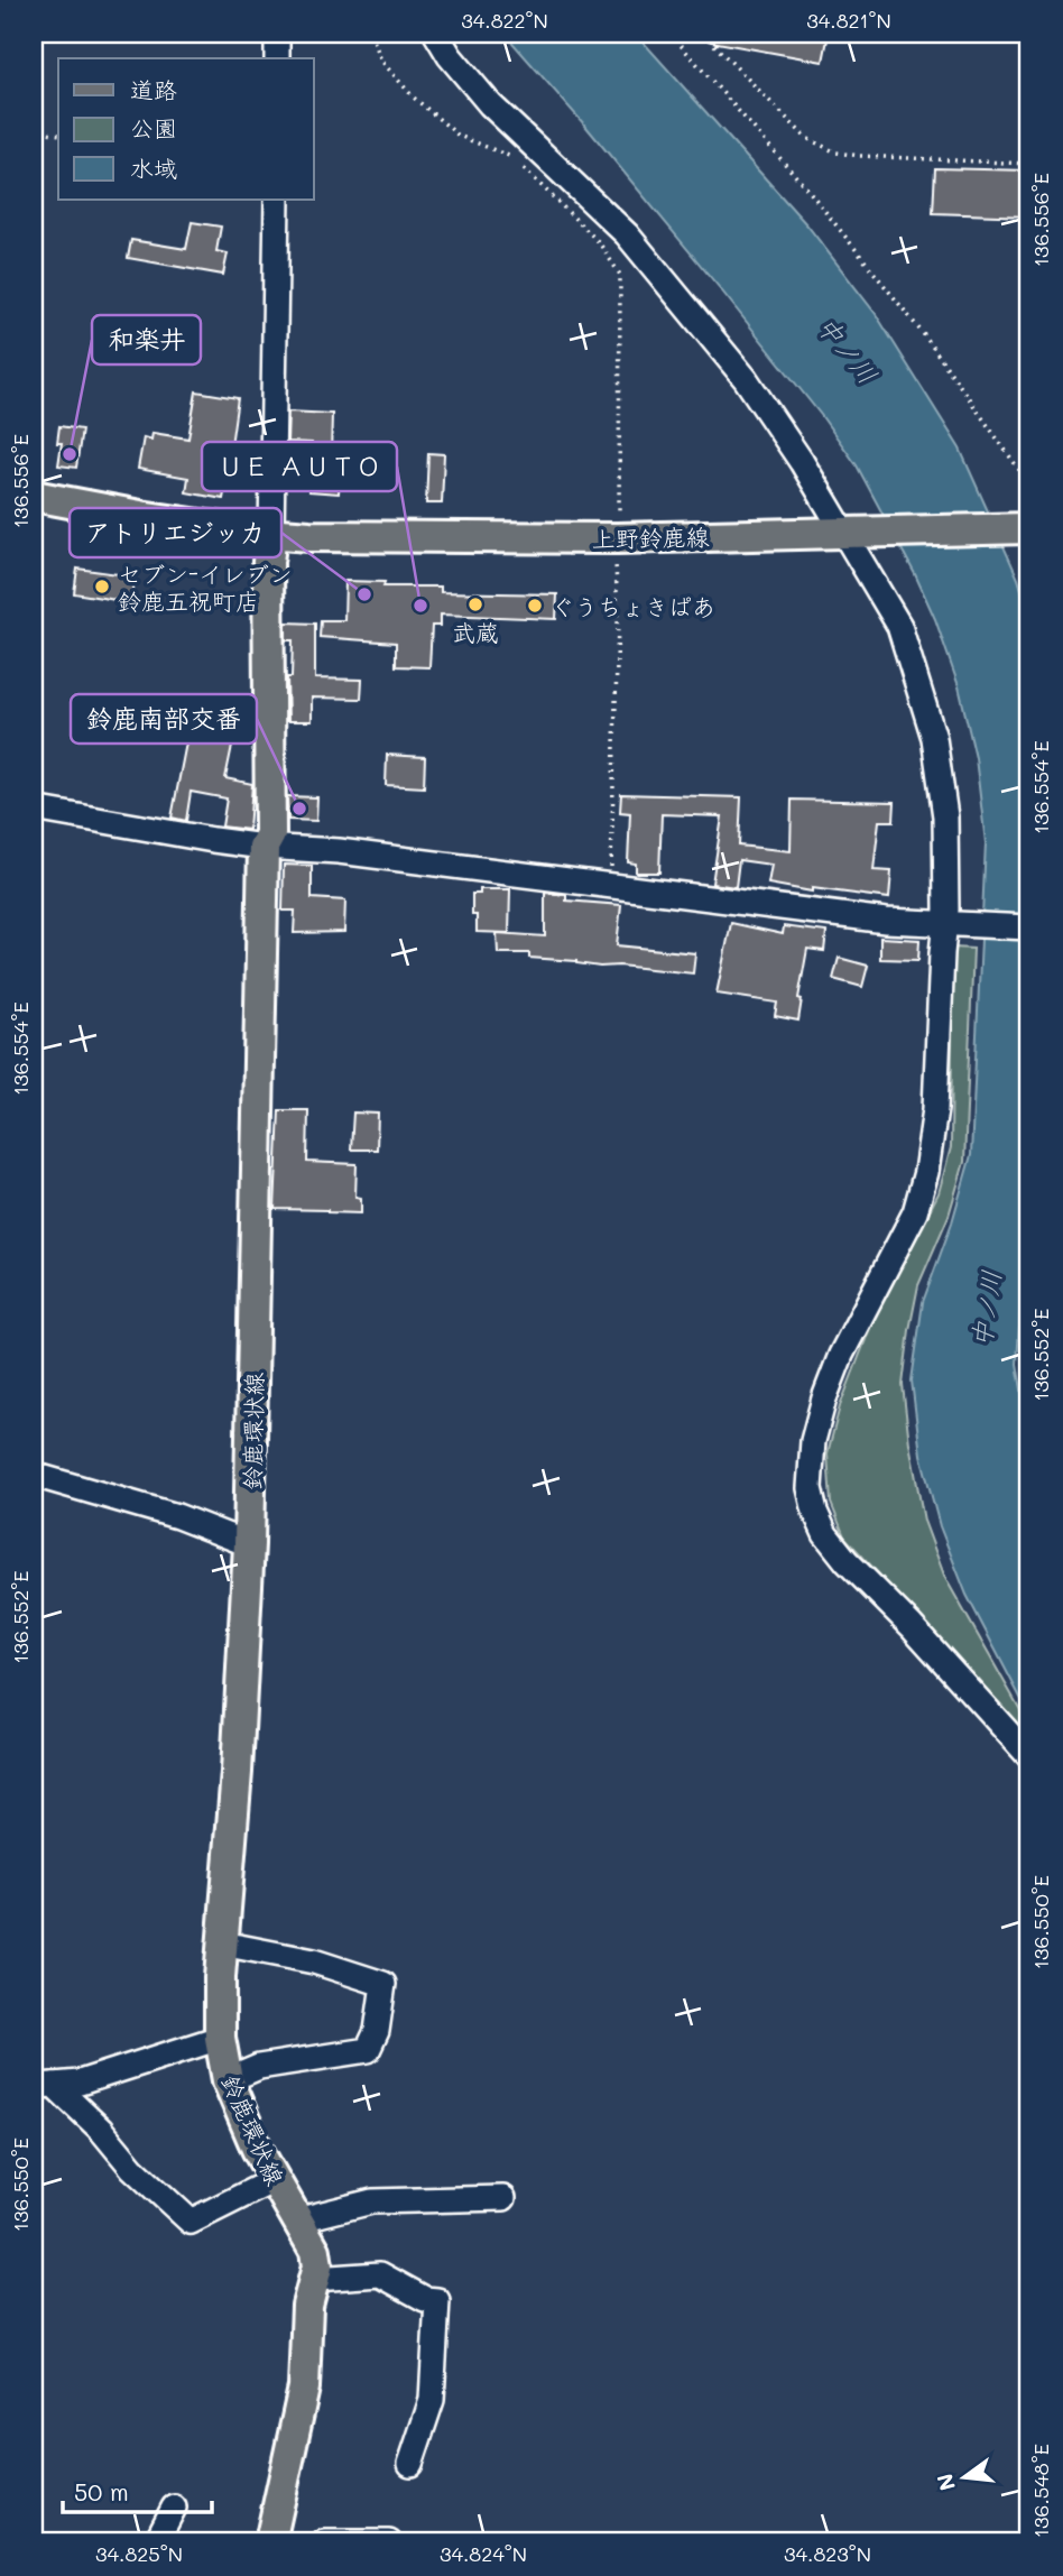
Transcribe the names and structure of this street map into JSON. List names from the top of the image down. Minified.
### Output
{"streets":{"main road":["上野鈴鹿線","鈴鹿環状線"]},"crossings":[["上野鈴鹿線","鈴鹿環状線"]],"water":["中ノ川"],"places":["和楽井","セブン-イレブン 鈴鹿五祝町店","アトリエジッカ","武蔵","ＵＥ ＡＵＴＯ","ぐうちょきぱあ","鈴鹿南部交番"],"legend":["道路","公園","水域"],"scale_bar":"50 m","north":"left","coordinates":["34.822°N","34.821°N","136.556°E","136.554°E","136.552°E","136.550°E","136.548°E","34.825°N","34.824°N","34.823°N"]}
